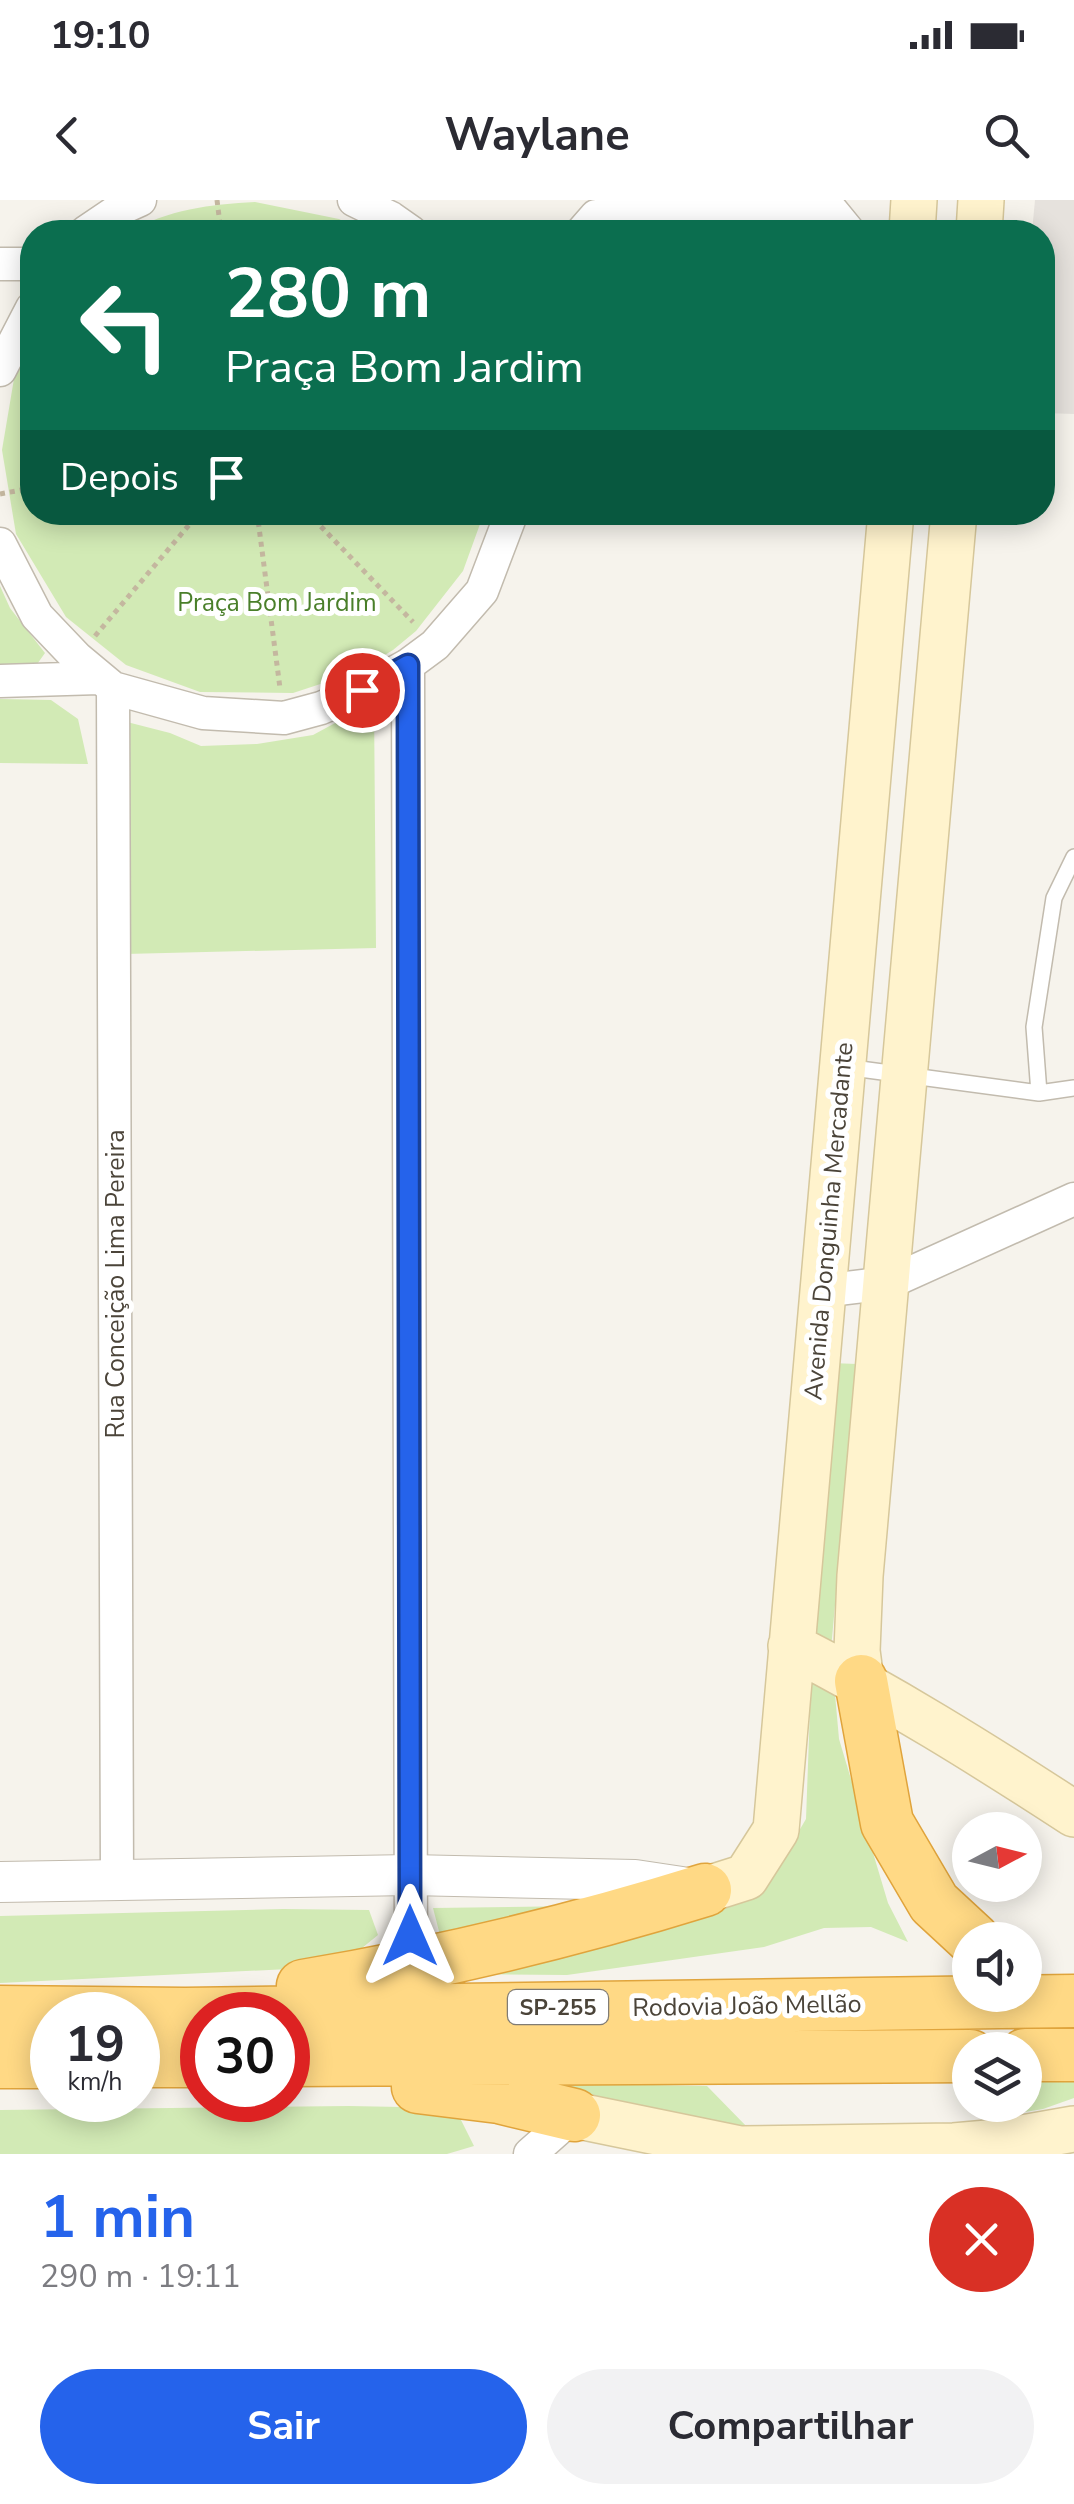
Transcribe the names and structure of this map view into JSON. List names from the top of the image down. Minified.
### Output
{"streets":{"highway":["Rodovia João Mellão","SP-255"],"main road":["Avenida Donguinha Mercadante"],"street":["Rua Conceição Lima Pereira"]},"parks":["Praça Bom Jardim"],"north":"right","page":{"status":"19:10","header":"Waylane","turn":["280 m","Praça Bom Jardim"],"then":"Depois","speed":"19 km/h","limit":"30","heading":["1 min","290 m · 19:11"],"buttons":["Sair","Compartilhar"]}}
